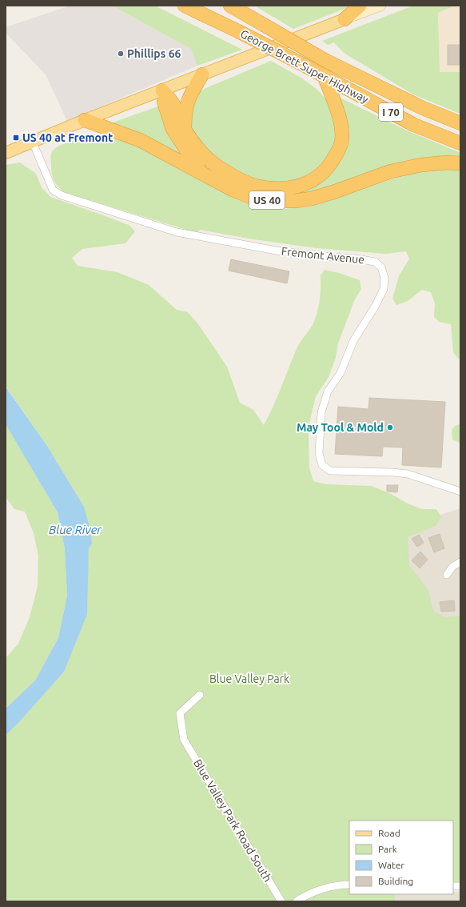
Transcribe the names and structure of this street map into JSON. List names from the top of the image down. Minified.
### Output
{"streets":{"highway":["George Brett Super Highway","I 70","US 40"],"street":["Fremont Avenue","Blue Valley Park Road South"]},"water":["Blue River"],"parks":["Blue Valley Park"],"places":{"other":["Phillips 66","May Tool & Mold"],"transit":["US 40 at Fremont"]},"legend":["Road","Park","Water","Building"]}
